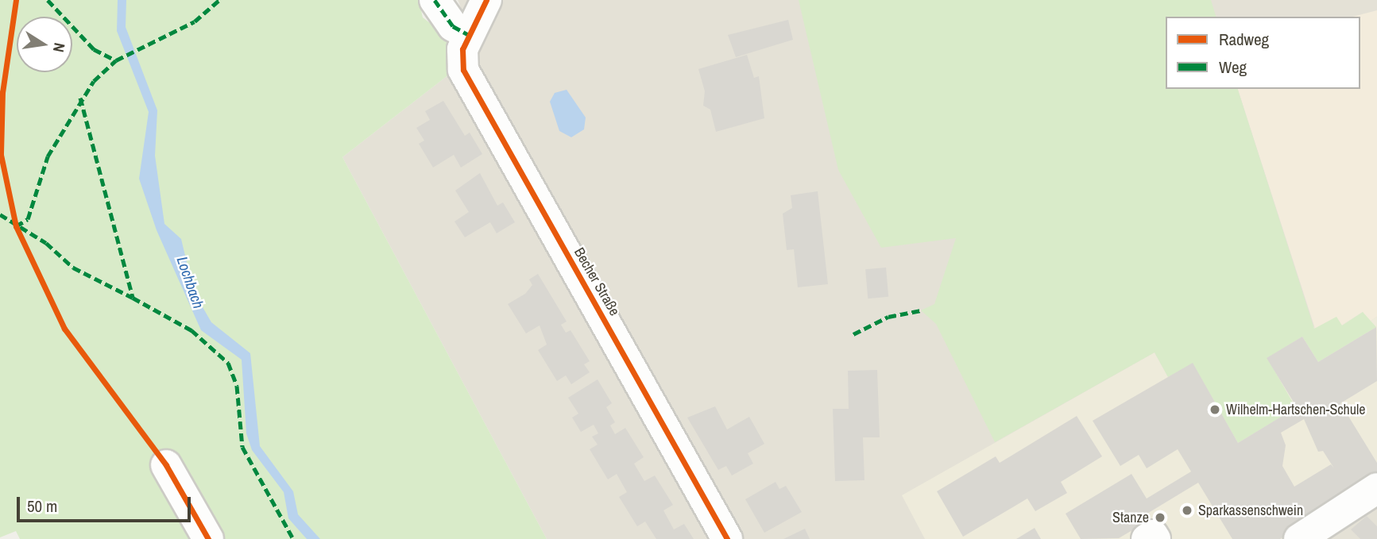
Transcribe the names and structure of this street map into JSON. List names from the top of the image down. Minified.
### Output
{"streets":{"street":["Becher Straße"]},"water":["Lochbach"],"places":["Wilhelm-Hartschen-Schule","Sparkassenschwein","Stanze"],"legend":["Radweg","Weg"],"scale_bar":"50 m","north":"right"}
